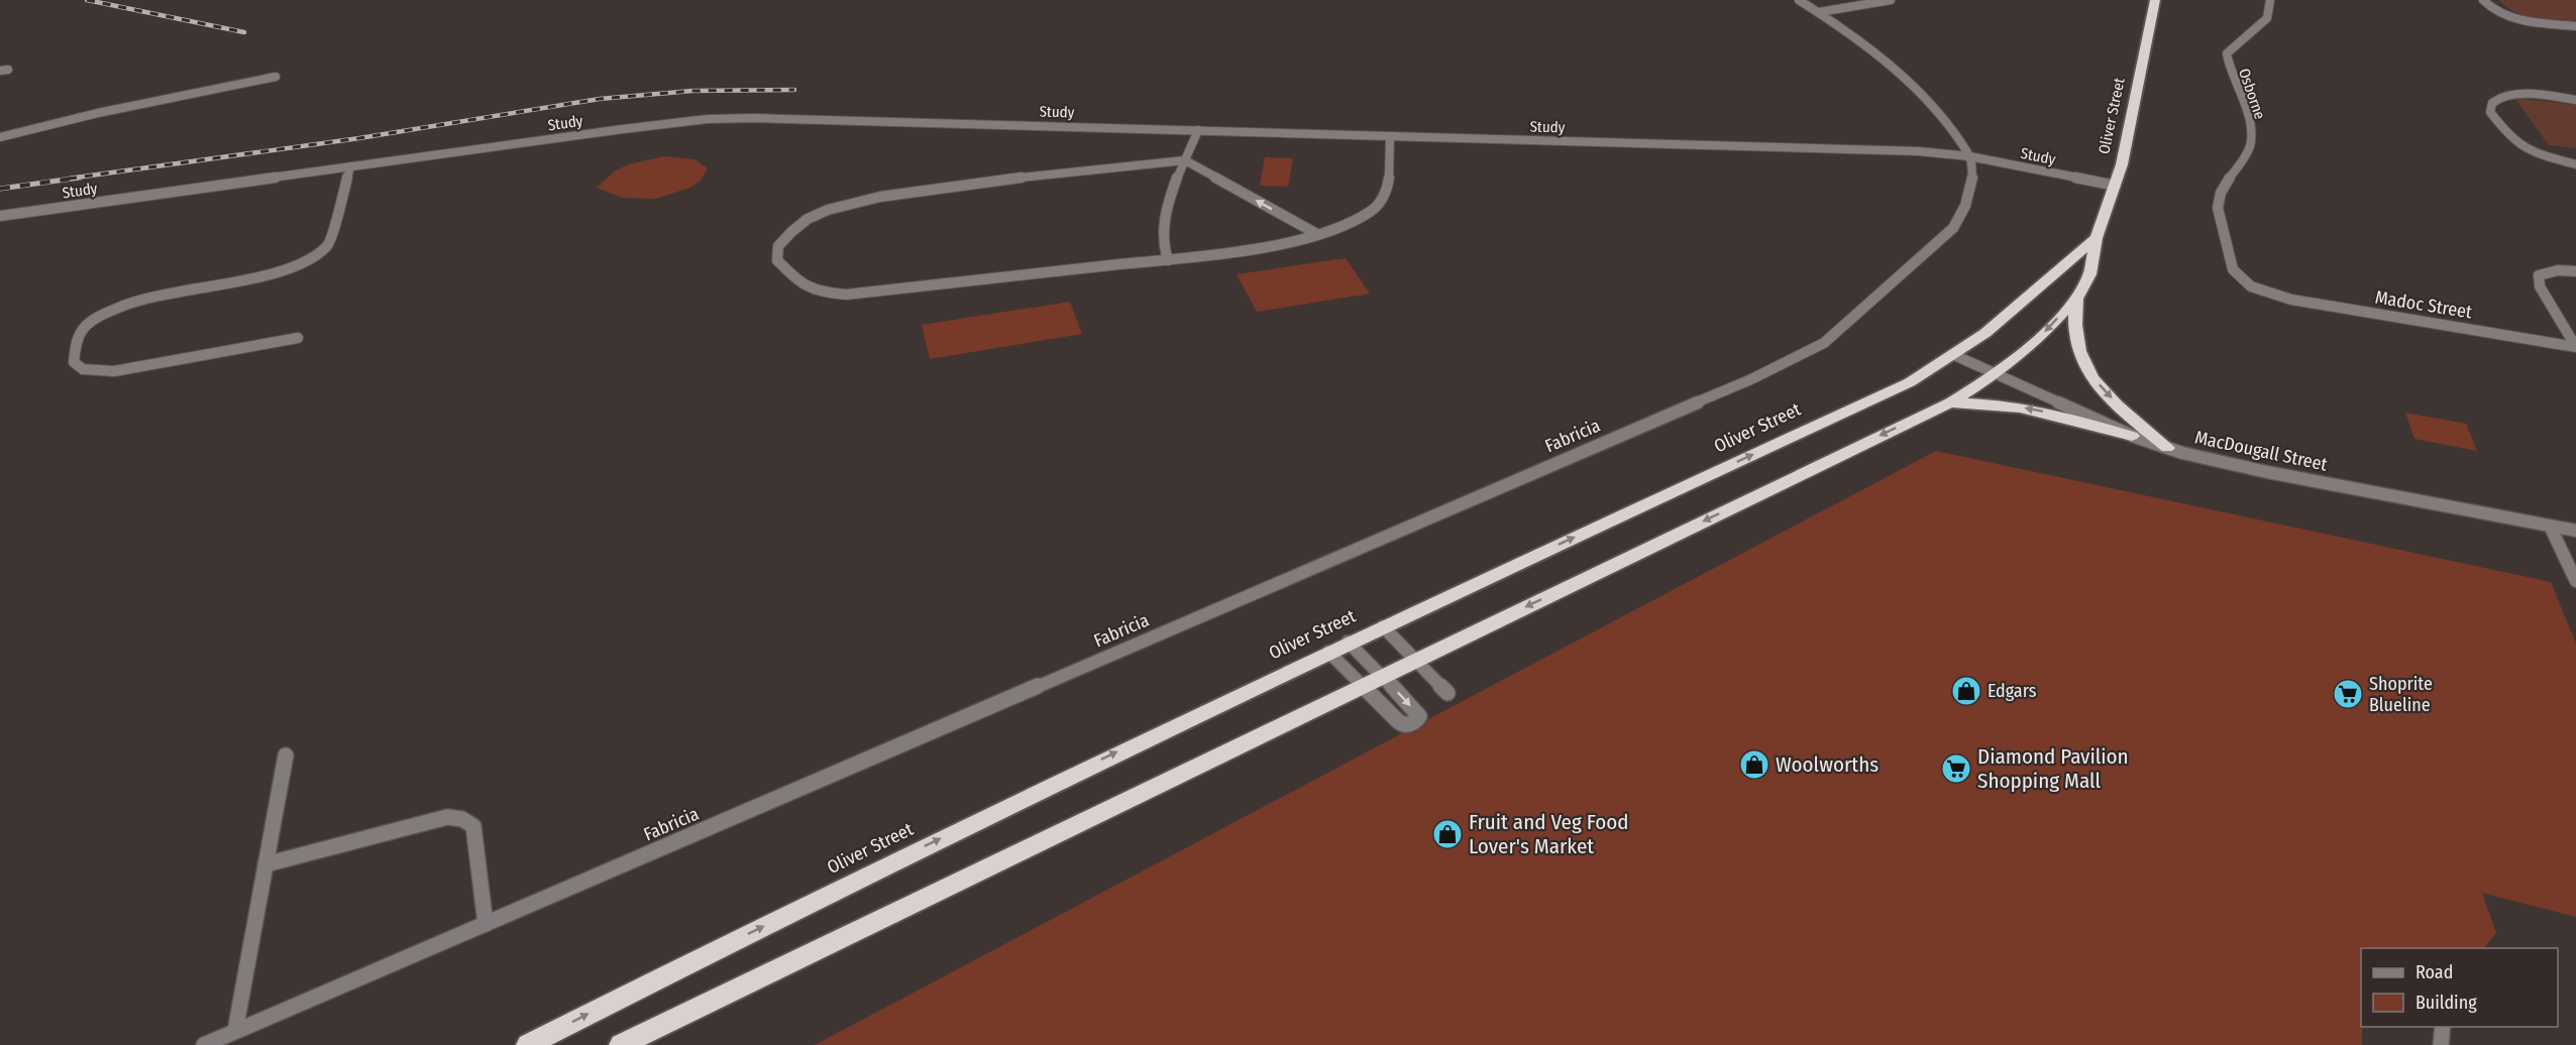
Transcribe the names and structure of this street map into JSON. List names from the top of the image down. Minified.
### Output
{"streets":{"highway":["Oliver Street"],"street":["Osborne","Study","Madoc Street","Fabricia","MacDougall Street"]},"crossings":[["Osborne","Madoc Street"],["Study","Oliver Street"],["Study","Fabricia"],["Oliver Street","MacDougall Street"]],"places":{"shop":["Edgars","Woolworths","Fruit and Veg Food Lover's Market"],"supermarket":["Shoprite Blueline","Diamond Pavilion Shopping Mall"]},"legend":["Road","Building"]}
